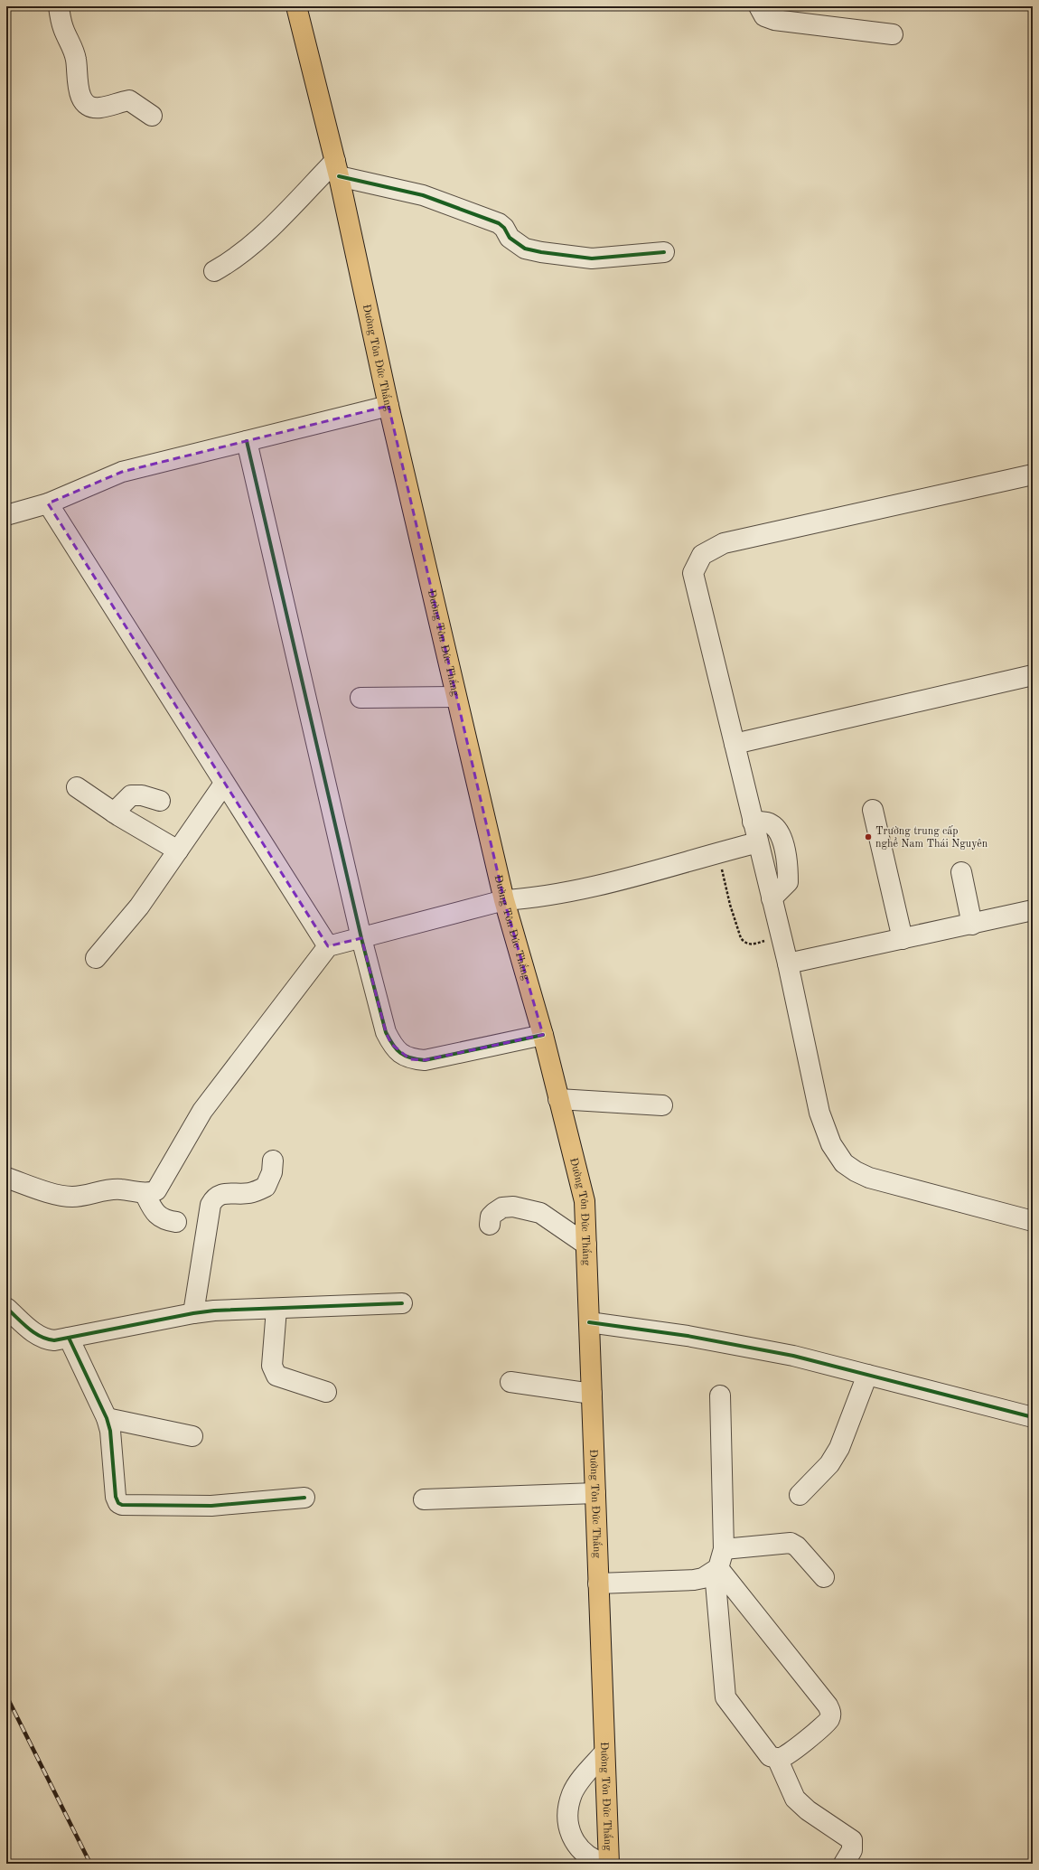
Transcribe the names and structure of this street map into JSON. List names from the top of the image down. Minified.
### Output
{"streets":{"main road":["Đường Tôn Đức Thắng"]},"places":["Trường trung cấp nghề Nam Thái Nguyên"]}
